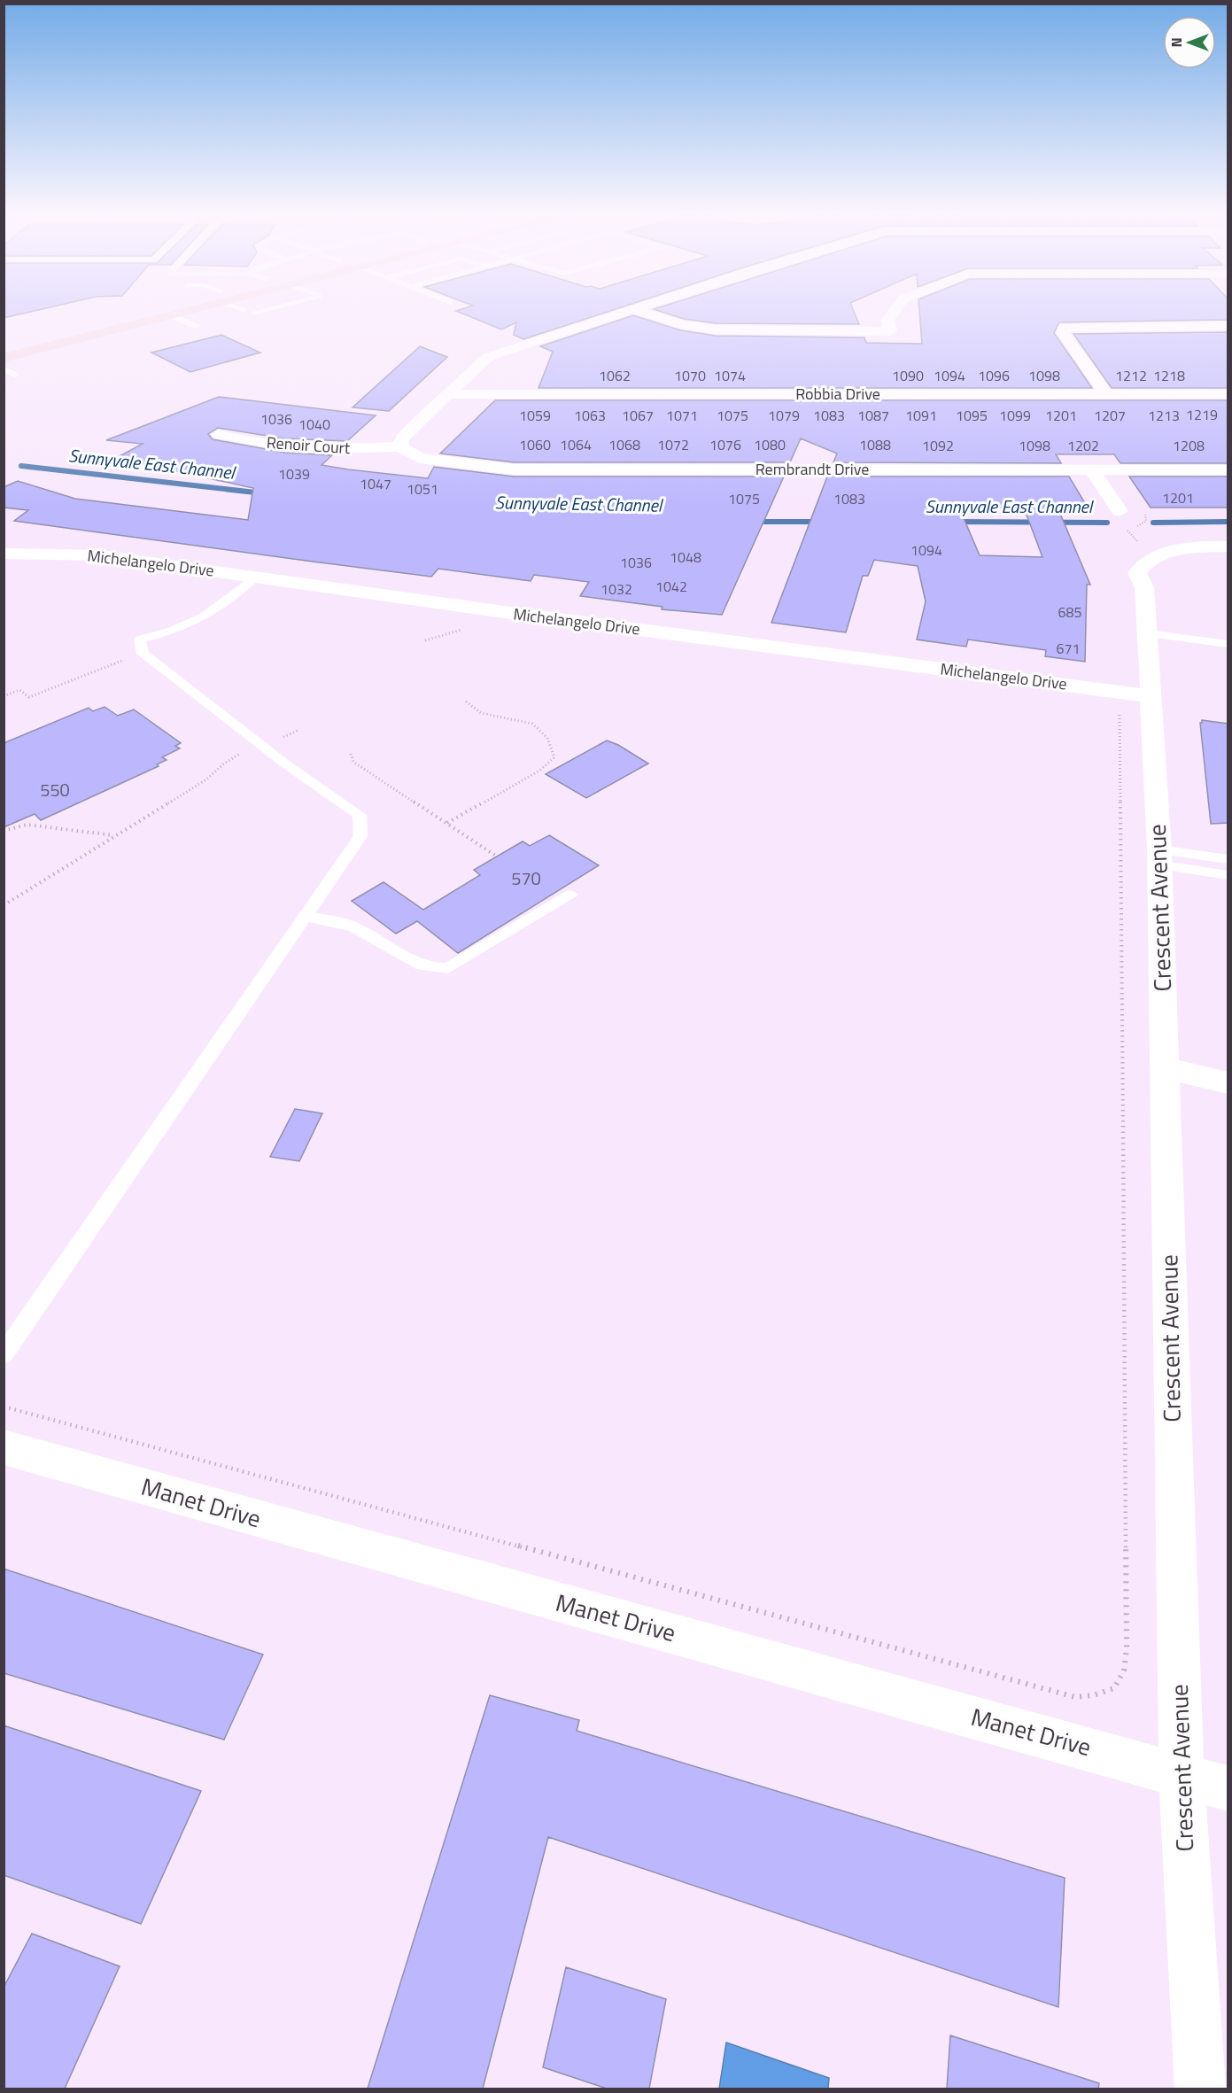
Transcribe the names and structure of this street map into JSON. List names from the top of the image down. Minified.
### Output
{"streets":{"street":["Robbia Drive","Renoir Court","Rembrandt Drive","Michelangelo Drive","Crescent Avenue","Manet Drive"]},"crossings":[["Renoir Court","Rembrandt Drive"],["Michelangelo Drive","Crescent Avenue"],["Crescent Avenue","Manet Drive"]],"water":["Sunnyvale East Channel"],"house_numbers":["1062","1070","1074","1090","1094","1096","1098","1212","1218","1219","1059","1063","1067","1071","1075","1079","1083","1087","1091","1095","1099","1201","1207","1213","1036","1040","1060","1064","1068","1072","1076","1080","1088","1092","1098","1202","1208","1039","1047","1051","1201","1075","1083","1094","1048","1036","1042","1032","685","671","550","570"],"north":"left"}
